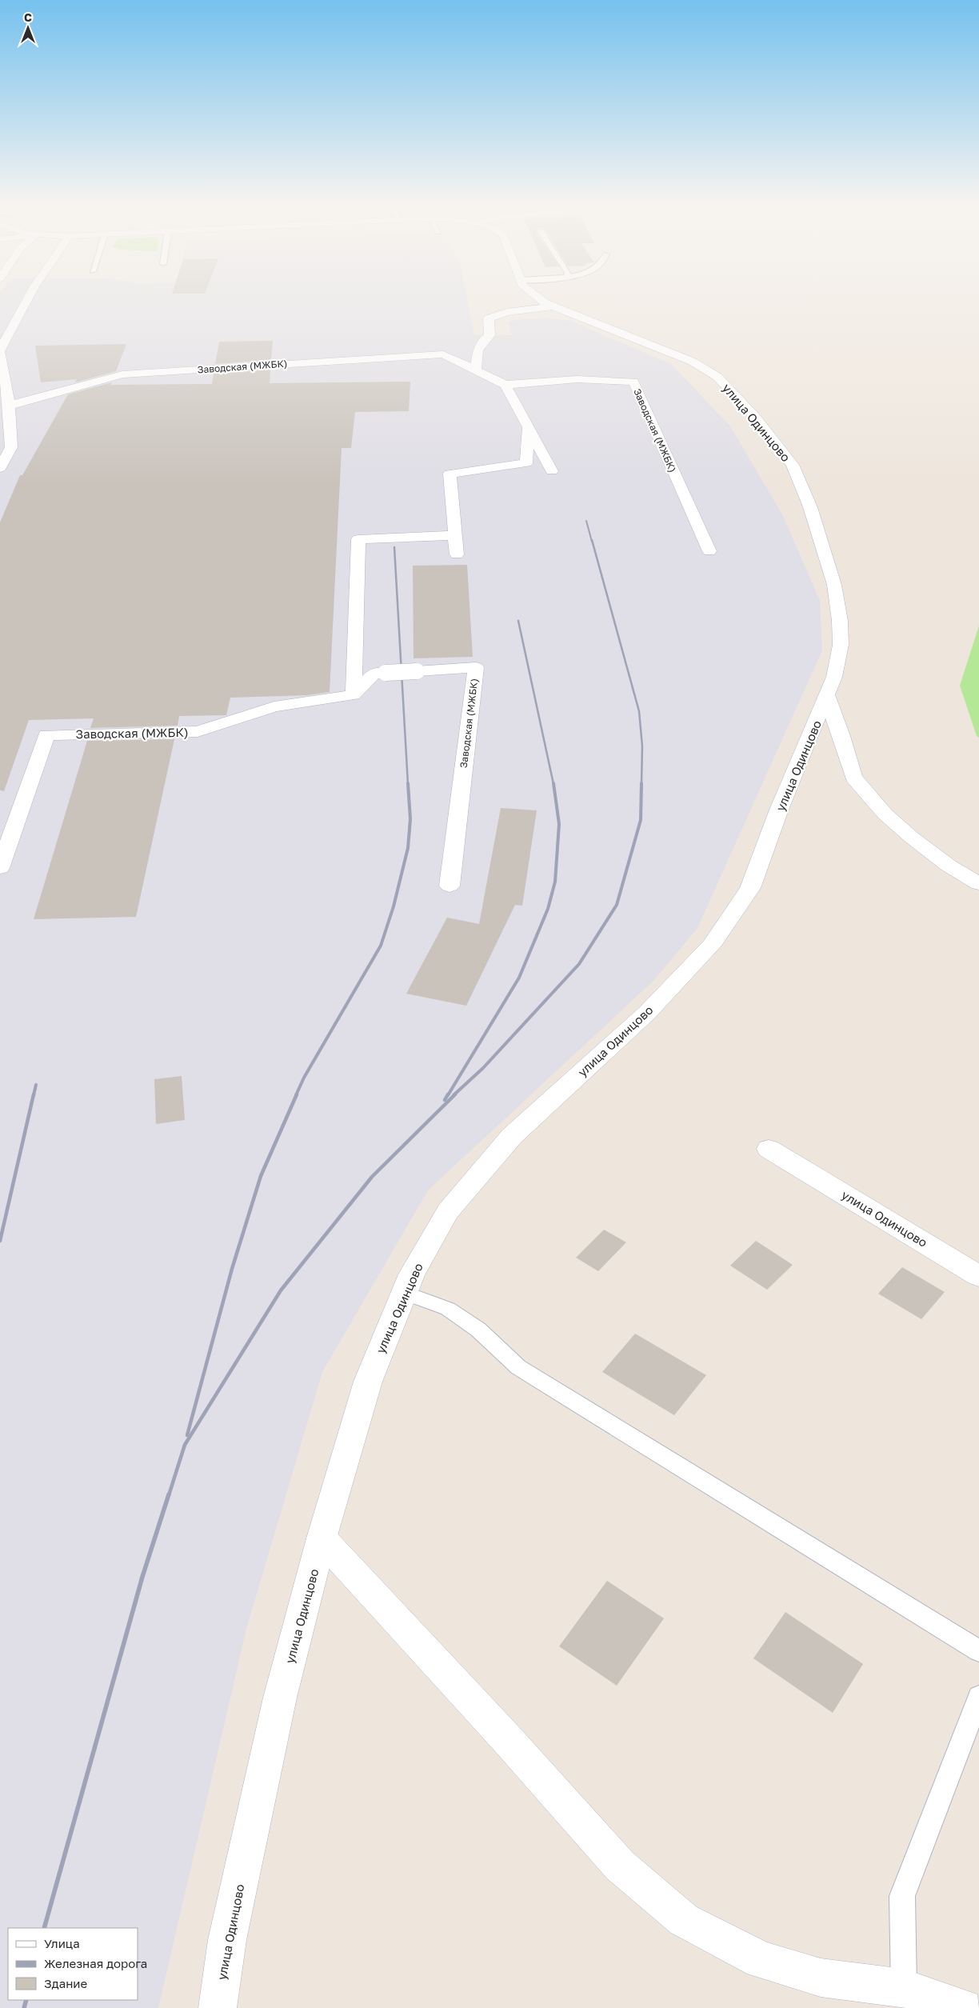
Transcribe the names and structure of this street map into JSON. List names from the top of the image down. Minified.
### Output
{"streets":{"street":["Заводская (МЖБК)","улица Одинцово"]},"legend":["Улица","Железная дорога","Здание"],"north":"top"}
